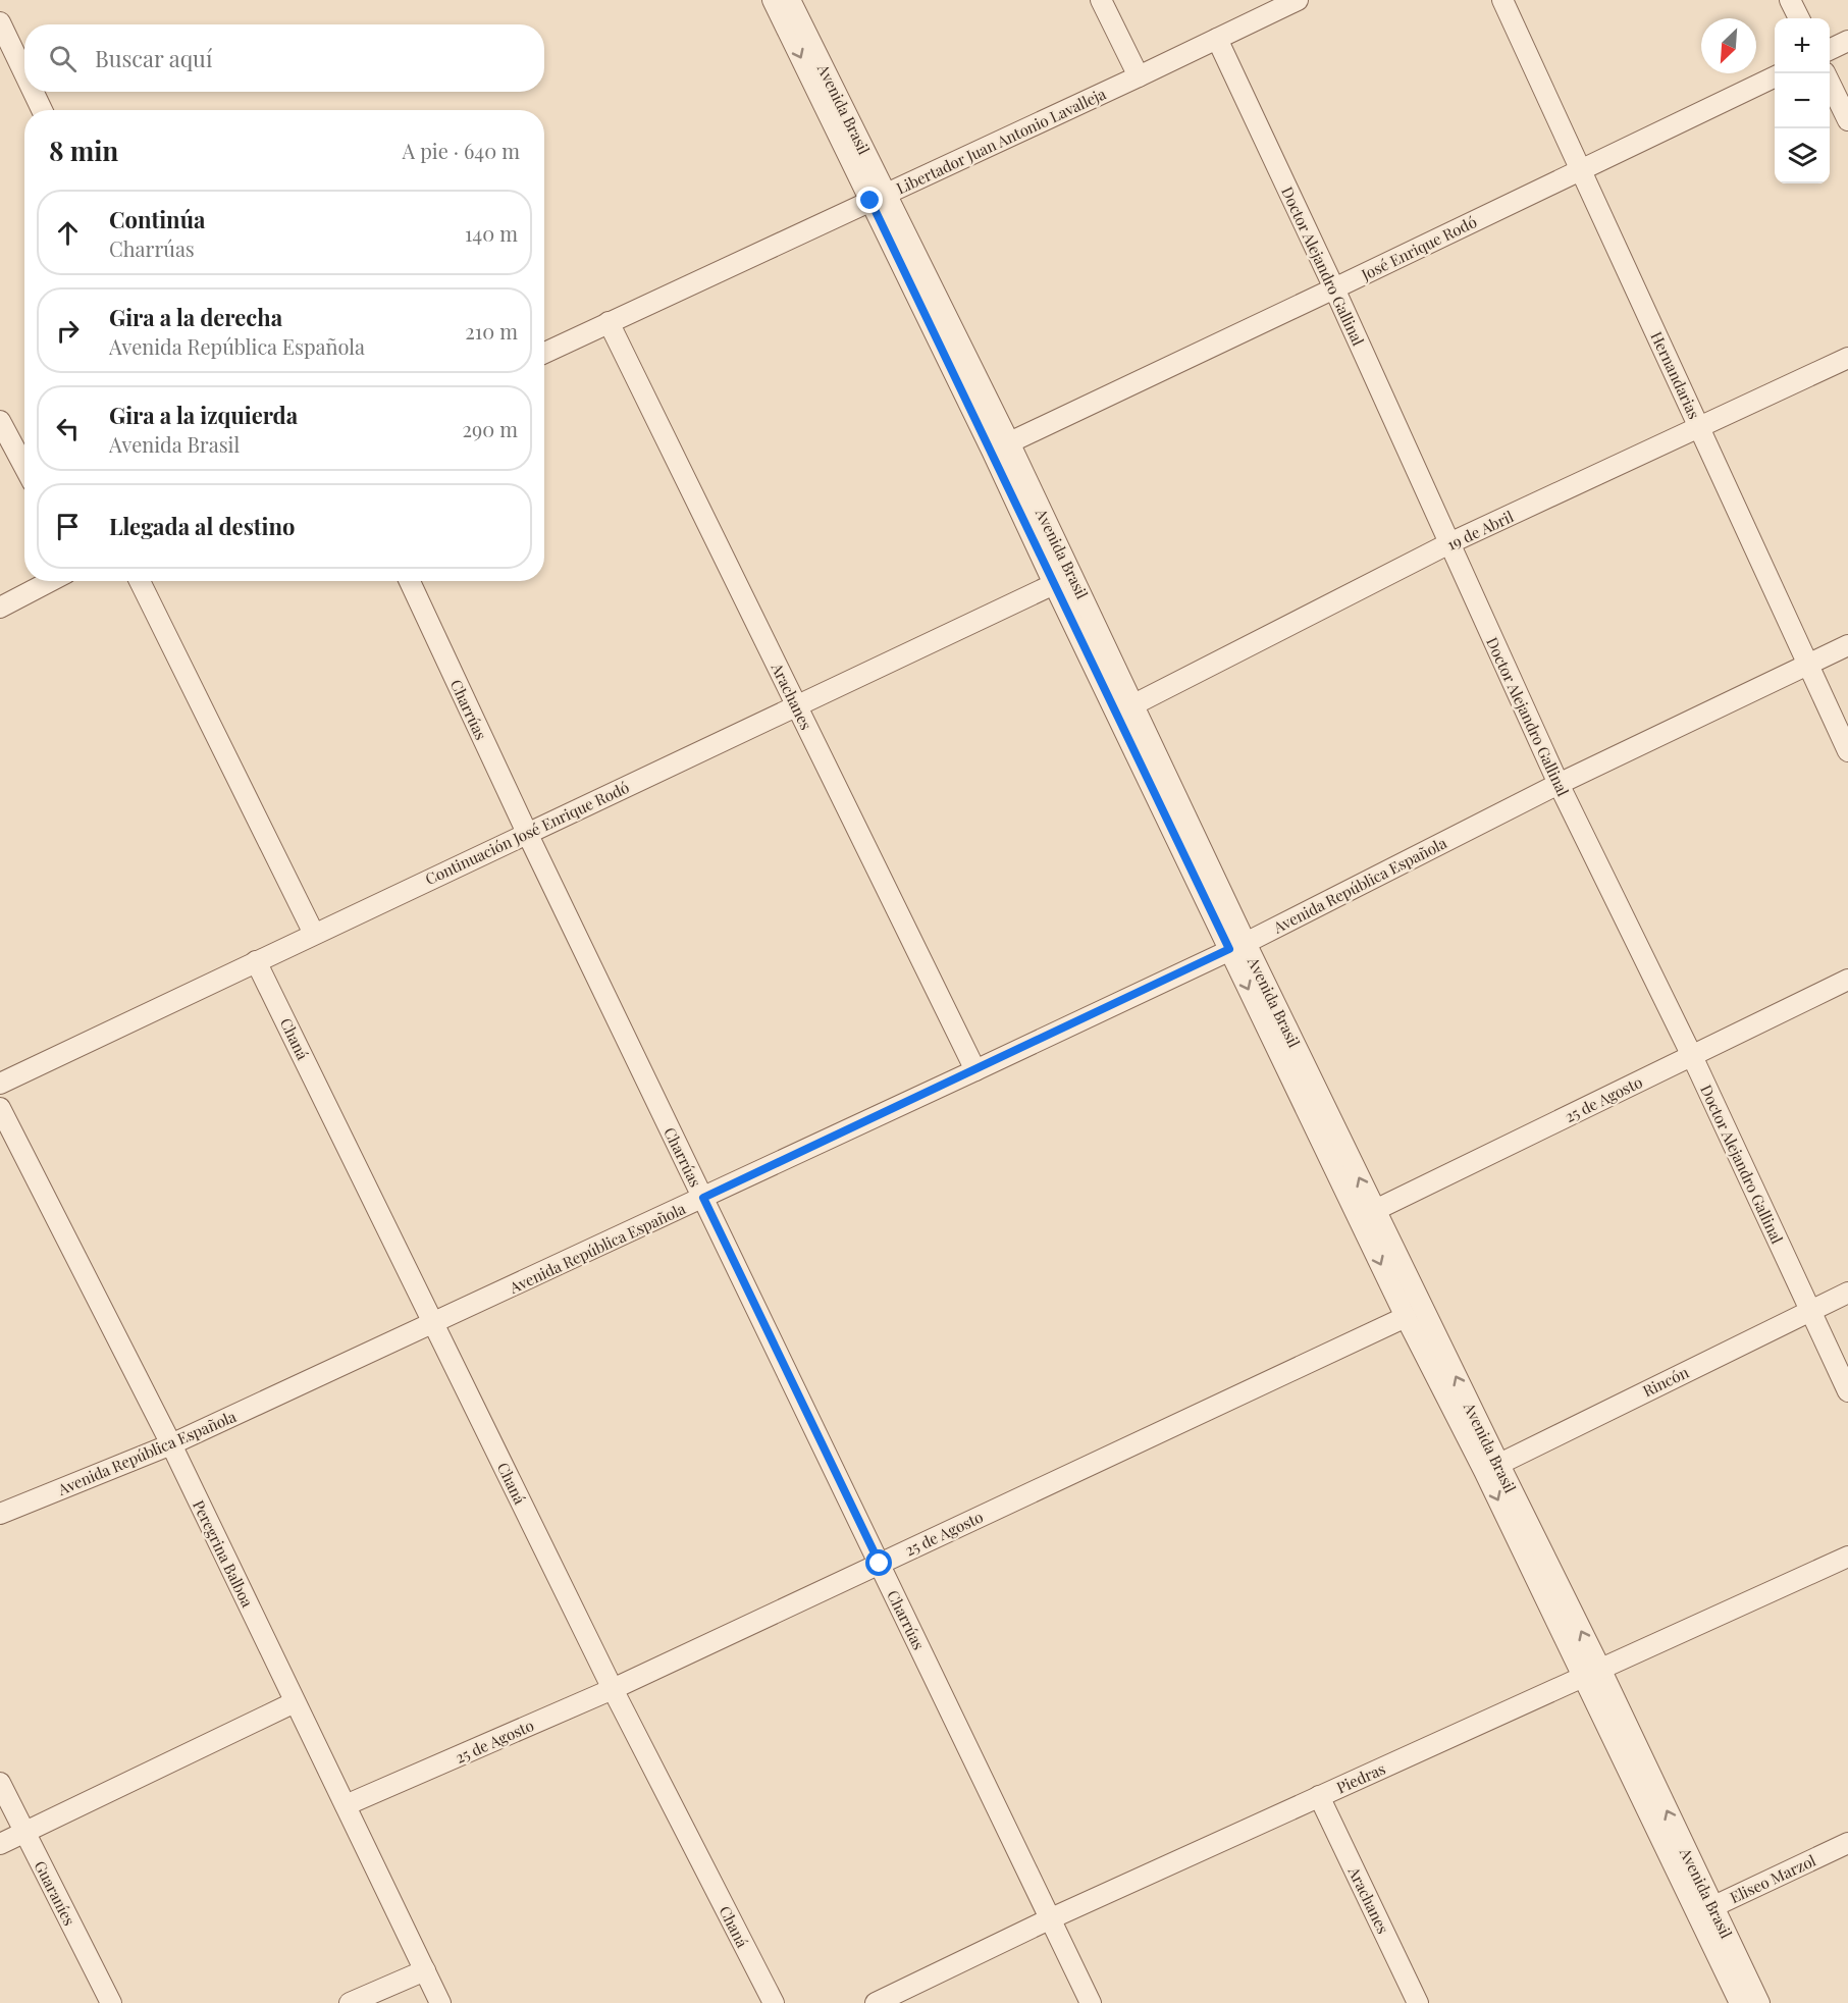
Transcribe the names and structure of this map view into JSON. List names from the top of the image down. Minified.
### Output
{"streets":{"street":["Avenida Brasil","Libertador Juan Antonio Lavalleja","José Enrique Rodó","Doctor Alejandro Gallinal","Hernandarias","19 de Abril","Arachanes","Charrúas","Continuación José Enrique Rodó","Avenida República Española","Chaná","25 de Agosto","Rincón","Peregrina Balboa","Piedras","Eliseo Marzol","Guaraníes"]},"crossings":[["Avenida Brasil","Libertador Juan Antonio Lavalleja"],["Avenida Brasil","José Enrique Rodó"],["Avenida Brasil","19 de Abril"],["Avenida Brasil","Continuación José Enrique Rodó"],["Avenida Brasil","Avenida República Española"],["Avenida Brasil","25 de Agosto"],["Avenida Brasil","Rincón"],["Avenida Brasil","Piedras"],["Avenida Brasil","Eliseo Marzol"],["Libertador Juan Antonio Lavalleja","Doctor Alejandro Gallinal"],["Libertador Juan Antonio Lavalleja","Arachanes"],["José Enrique Rodó","Doctor Alejandro Gallinal"],["José Enrique Rodó","Hernandarias"],["Doctor Alejandro Gallinal","19 de Abril"],["Doctor Alejandro Gallinal","Avenida República Española"],["Doctor Alejandro Gallinal","25 de Agosto"],["Doctor Alejandro Gallinal","Rincón"],["Hernandarias","19 de Abril"],["Hernandarias","Avenida República Española"],["Arachanes","Continuación José Enrique Rodó"],["Arachanes","Avenida República Española"],["Arachanes","Piedras"],["Charrúas","Continuación José Enrique Rodó"],["Charrúas","Avenida República Española"],["Charrúas","25 de Agosto"],["Charrúas","Piedras"],["Continuación José Enrique Rodó","Chaná"],["Avenida República Española","Chaná"],["Avenida República Española","Peregrina Balboa"],["Chaná","25 de Agosto"],["25 de Agosto","Peregrina Balboa"]],"north":"bottom left","page":{"map_buttons":["+","−"],"search":"Buscar aquí","heading":["8 min","A pie · 640 m"],"list":[["Continúa","Charrúas","140 m"],["Gira a la derecha","Avenida República Española","210 m"],["Gira a la izquierda","Avenida Brasil","290 m"],"Llegada al destino"]}}
